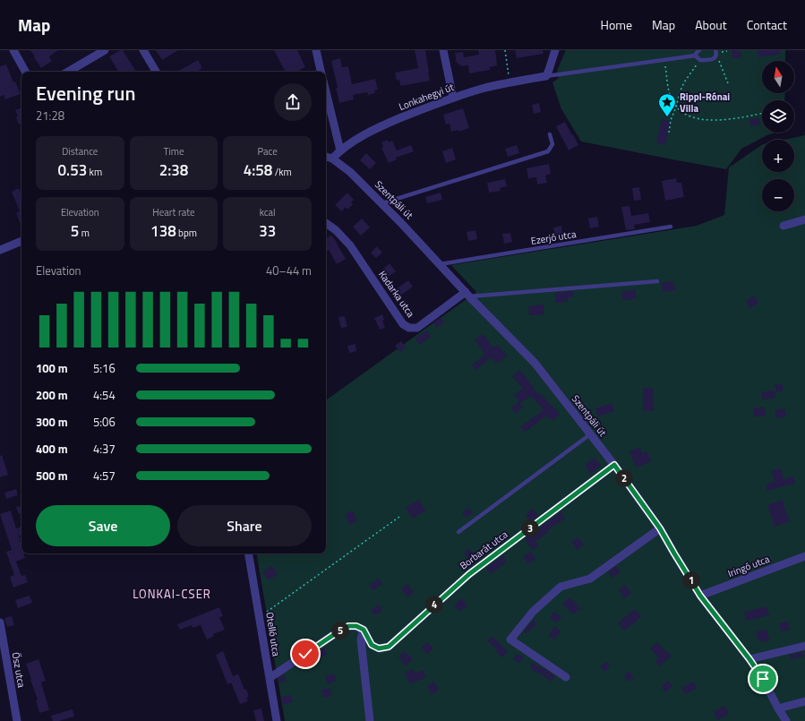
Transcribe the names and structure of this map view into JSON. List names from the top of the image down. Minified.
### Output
{"streets":{"street":["Lonkahegyi út","Szentpáli út","Kadarka utca","Borbarát utca","Iringó utca","Otelló utca","Ősz utca"],"lane":["Ezerjó utca"]},"crossings":[["Lonkahegyi út","Szentpáli út"],["Szentpáli út","Ezerjó utca"],["Szentpáli út","Kadarka utca"],["Szentpáli út","Borbarát utca"],["Szentpáli út","Iringó utca"]],"districts":["LONKAI-CSER"],"places":{"place":["Rippl-Rónai Villa"]},"north":"top","page":{"header":"Map","nav":["Home","Map","About","Contact"],"map_buttons":["+","−"],"heading":["Evening run","21:28"],"stats":[["Distance","0.53 km"],["Time","2:38"],["Pace","4:58 /km"],["Elevation","5 m"],["Heart rate","138 bpm"],["kcal","33"]],"chart":["Elevation","40–44 m"],"list":[{"name":"100 m","note":"5:16"},{"name":"200 m","note":"4:54"},{"name":"300 m","note":"5:06"},{"name":"400 m","note":"4:37"},{"name":"500 m","note":"4:57"}],"pins":["2","3","1","4","5"],"buttons":["Save","Share"]}}
